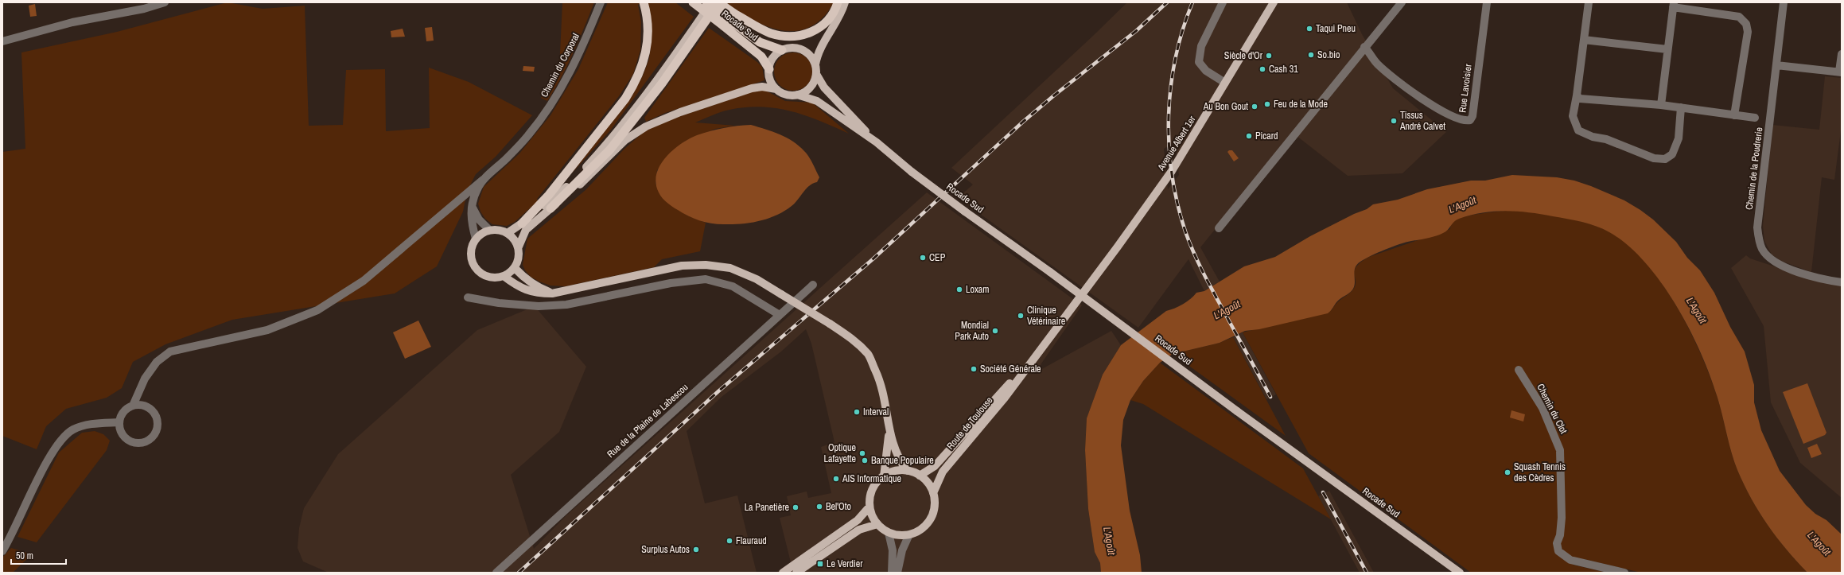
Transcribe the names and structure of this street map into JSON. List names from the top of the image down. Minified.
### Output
{"streets":{"highway":["Rocade Sud"],"main road":["Avenue Albert 1er","Route de Toulouse"],"street":["Chemin du Corporal","Rue Lavoisier","Chemin de la Poudrerie","Chemin du Clot","Rue de la Plaine de Labescou"]},"crossings":[["Avenue Albert 1er","Route de Toulouse"]],"water":["L'Agoût"],"places":{"other":["Taqui Pneu","So.bio","Siècle d'Or","Cash 31","Feu de la Mode","Au Bon Gout","Tissus André Calvet","Picard","CEP","Loxam","Clinique Vétérinaire","Mondial Park Auto","Société Générale","Interval","Optique Lafayette","Banque Populaire","Squash Tennis des Cèdres","AIS Informatique","Bel'Oto","La Panetière","Flauraud","Surplus Autos"],"transit":["Le Verdier"]},"scale_bar":"50 m"}
